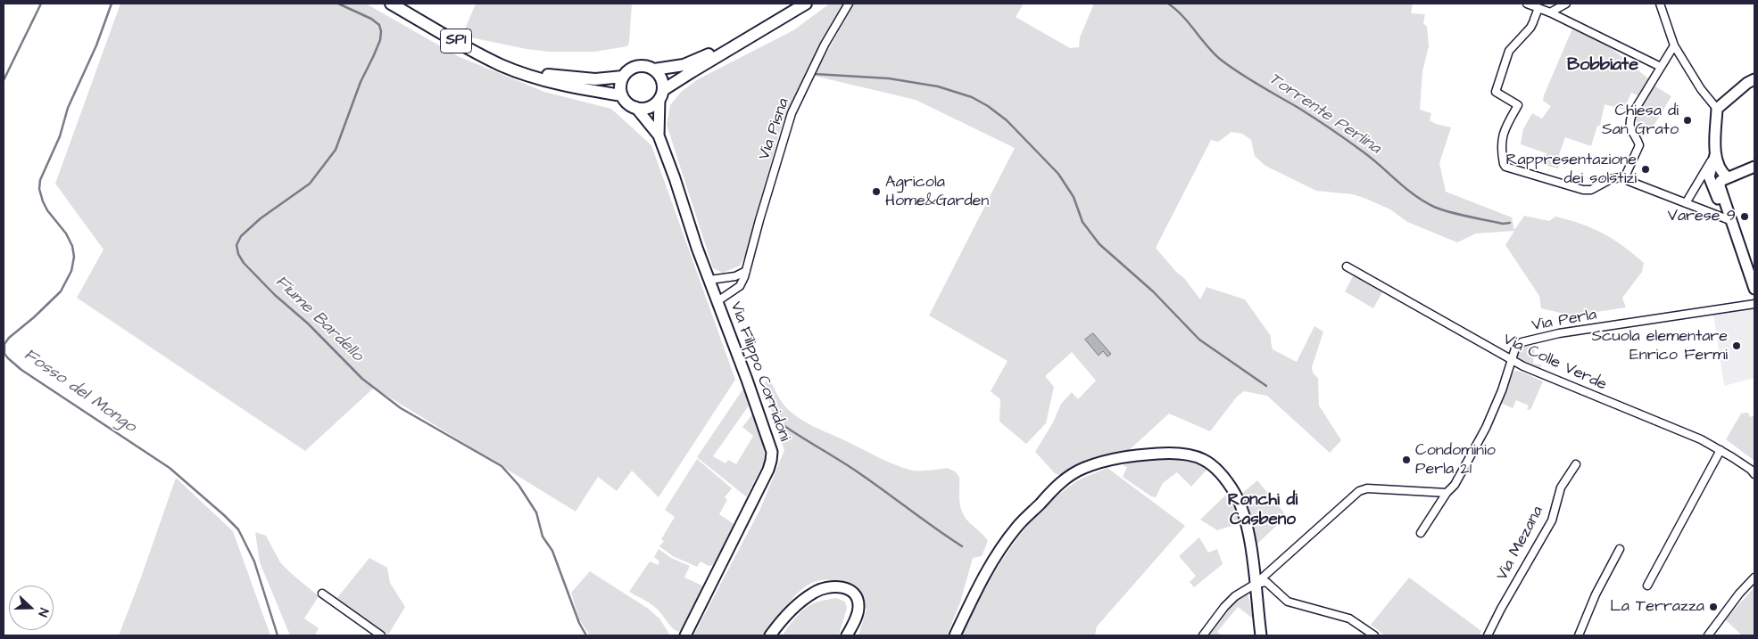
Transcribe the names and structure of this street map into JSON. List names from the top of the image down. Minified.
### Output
{"streets":{"main road":["SP1"],"street":["Via Pisna","Via Perla","Via Colle Verde","Via Filippo Corridoni","Via Mezana"]},"crossings":[["SP1","Via Filippo Corridoni"],["Via Pisna","Via Filippo Corridoni"],["Via Perla","Via Colle Verde"]],"districts":["Bobbiate","Ronchi di Casbeno"],"water":["Torrente Perlina","Fiume Bardello","Fosso del Mongo"],"places":["Chiesa di San Grato","Rappresentazione dei solstizi","Agricola Home&Garden","Varese 9","Scuola elementare Enrico Fermi","Condominio Perla 21","La Terrazza"],"north":"right"}
